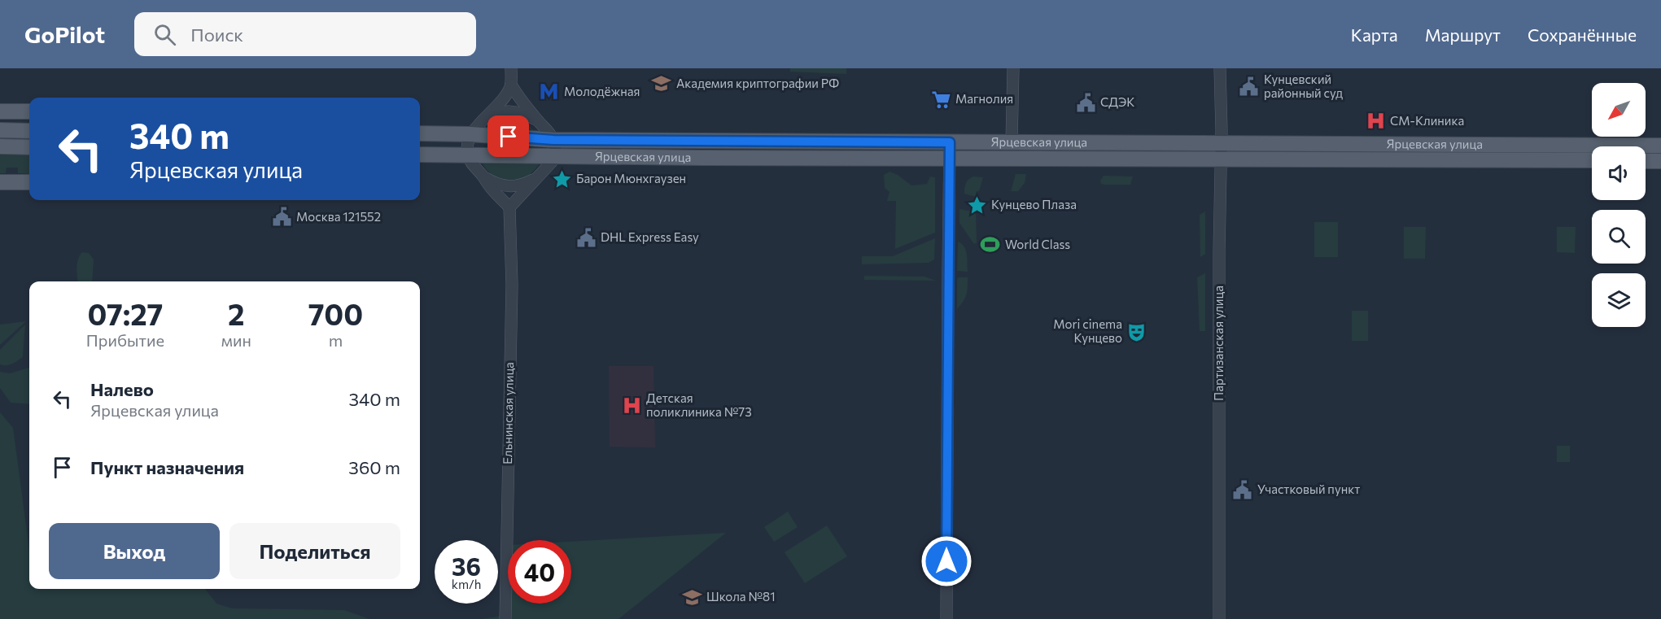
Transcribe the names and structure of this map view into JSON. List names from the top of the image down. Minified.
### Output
{"streets":{"main road":["Ярцевская улица"],"street":["Партизанская улица","Ельнинская улица"]},"crossings":[["Ярцевская улица","Партизанская улица"]],"places":{"school or university":["Академия криптографии РФ","Школа №81"],"public building":["Кунцевский районный суд","СДЭК","Москва 121552","DHL Express Easy","Участковый пункт"],"metro station":["Молодёжная"],"supermarket":["Магнолия"],"hospital":["СМ-Клиника","Детская поликлиника №73"],"place":["Барон Мюнхгаузен","Кунцево Плаза"],"sports":["World Class"],"theatre":["Mori cinema Кунцево"]},"north":"bottom left","page":{"header":"GoPilot","search":"Поиск","nav":["Карта","Маршрут","Сохранённые"],"turn":["340 m","Ярцевская улица"],"eta":["07:27","Прибытие","2","мин","700","m"],"list":[{"name":"Налево","note":"Ярцевская улица","value":"340 m"},{"name":"Пункт назначения","value":"360 m"}],"buttons":["Выход","Поделиться"],"speed":"36 km/h","limit":"40"}}
